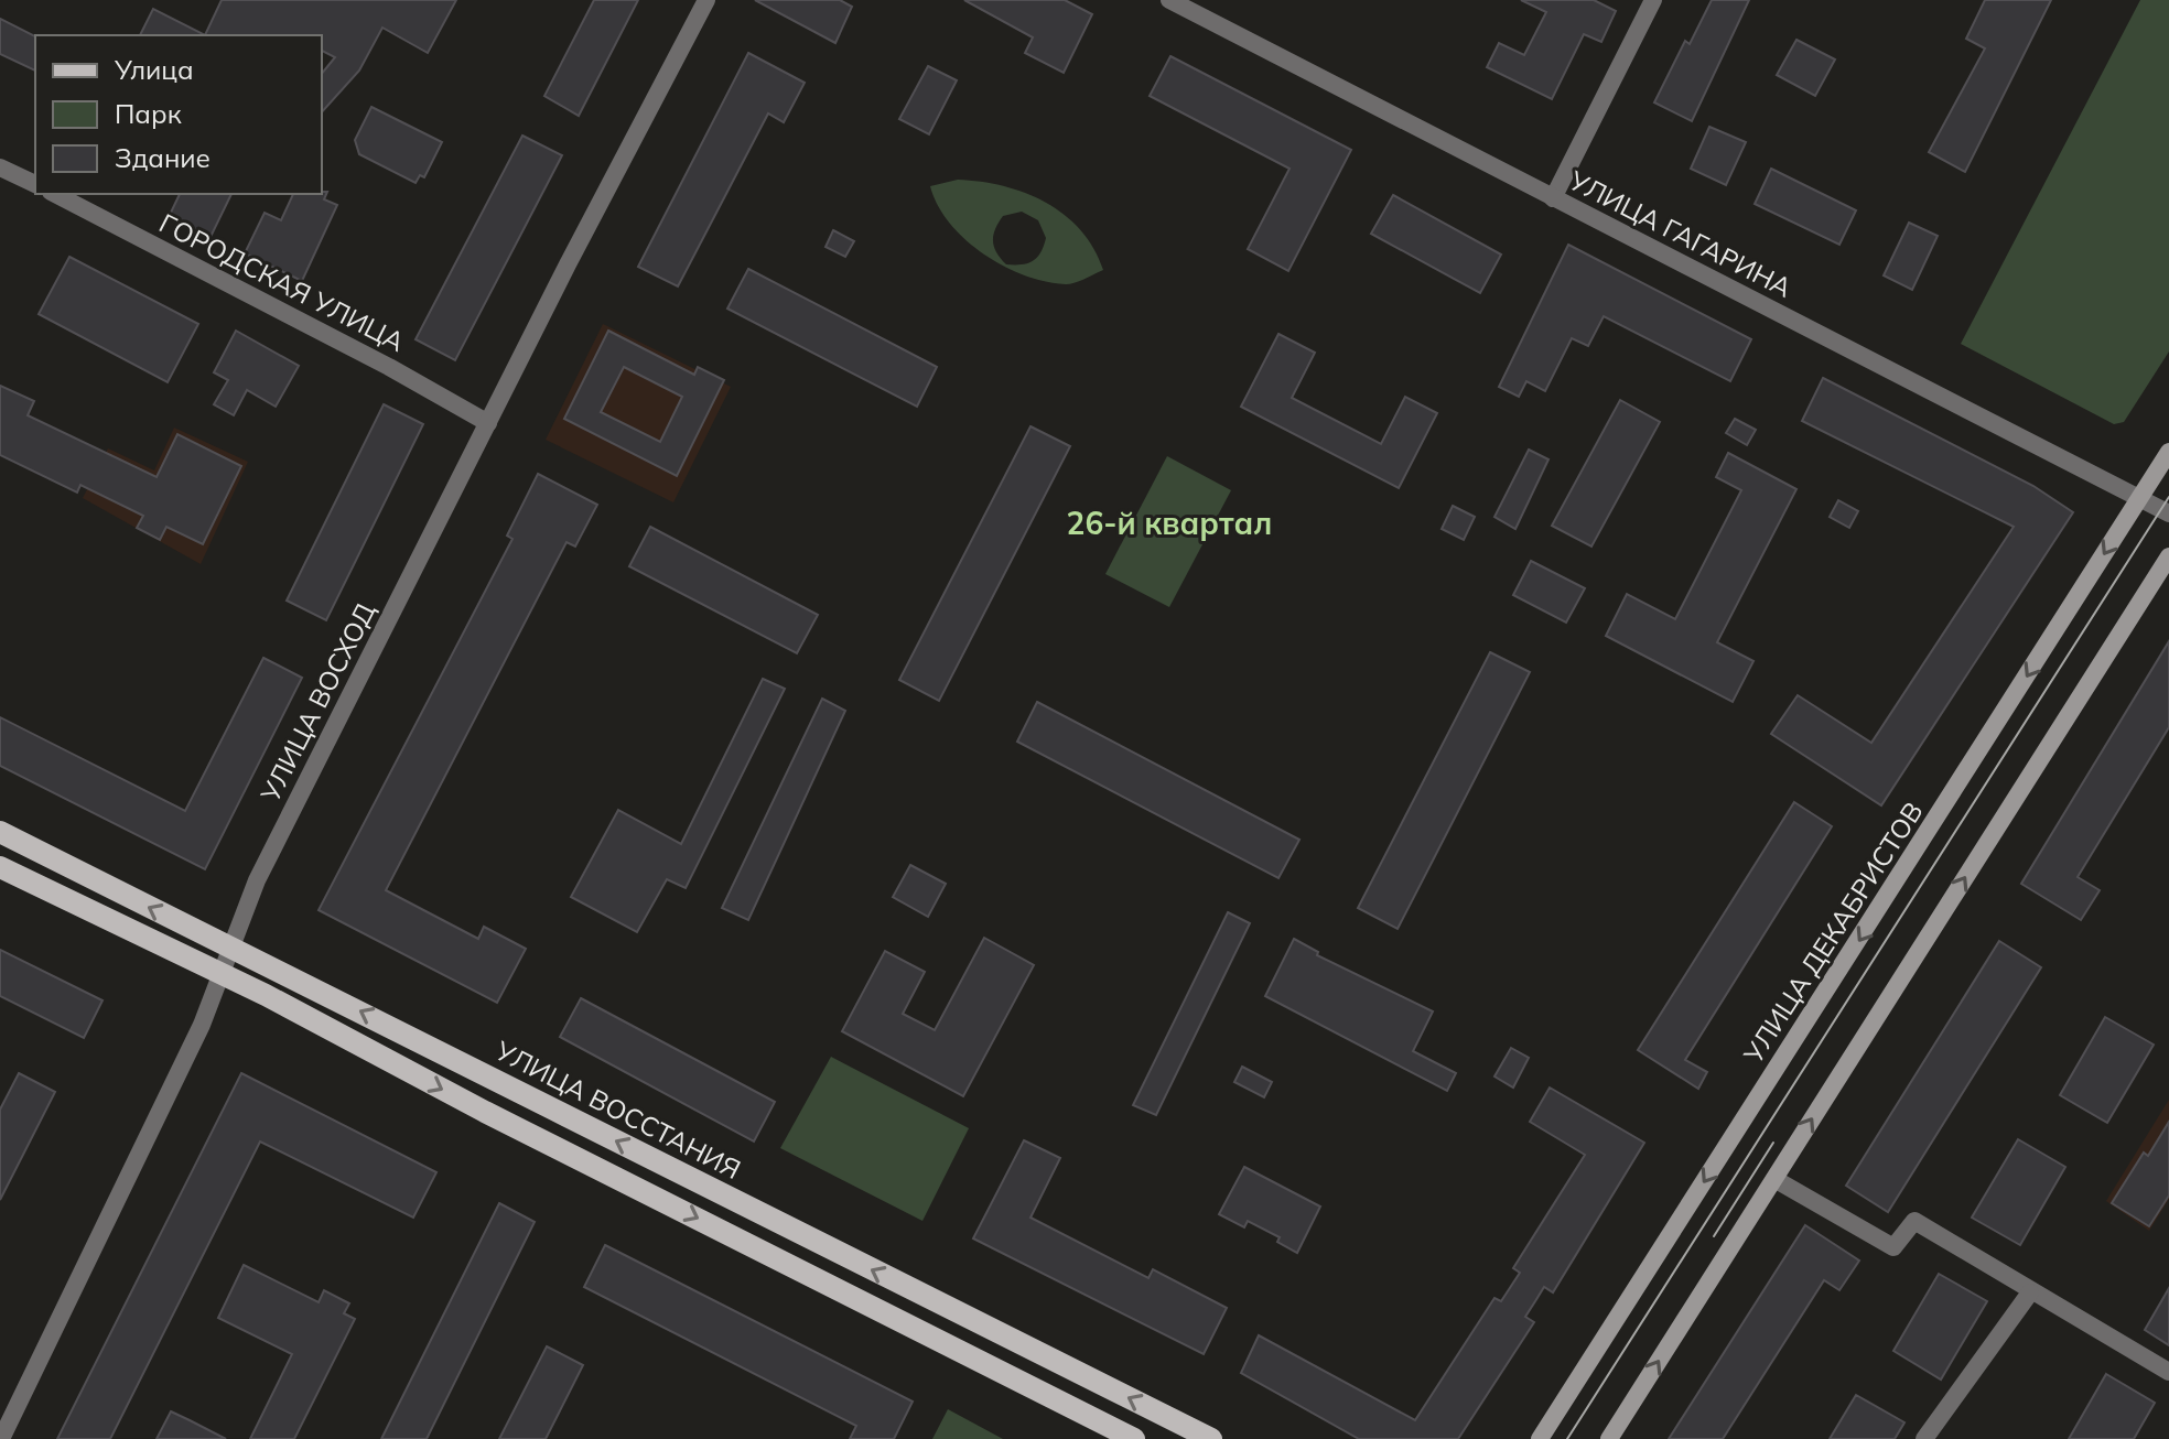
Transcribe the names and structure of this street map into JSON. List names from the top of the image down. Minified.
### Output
{"streets":{"main road":["УЛИЦА ДЕКАБРИСТОВ","УЛИЦА ВОССТАНИЯ"],"street":["УЛИЦА ГАГАРИНА","ГОРОДСКАЯ УЛИЦА","УЛИЦА ВОСХОД"]},"crossings":[["УЛИЦА ГАГАРИНА","УЛИЦА ДЕКАБРИСТОВ"],["ГОРОДСКАЯ УЛИЦА","УЛИЦА ВОСХОД"],["УЛИЦА ВОСХОД","УЛИЦА ВОССТАНИЯ"]],"districts":["26-й квартал"],"legend":["Улица","Парк","Здание"]}
